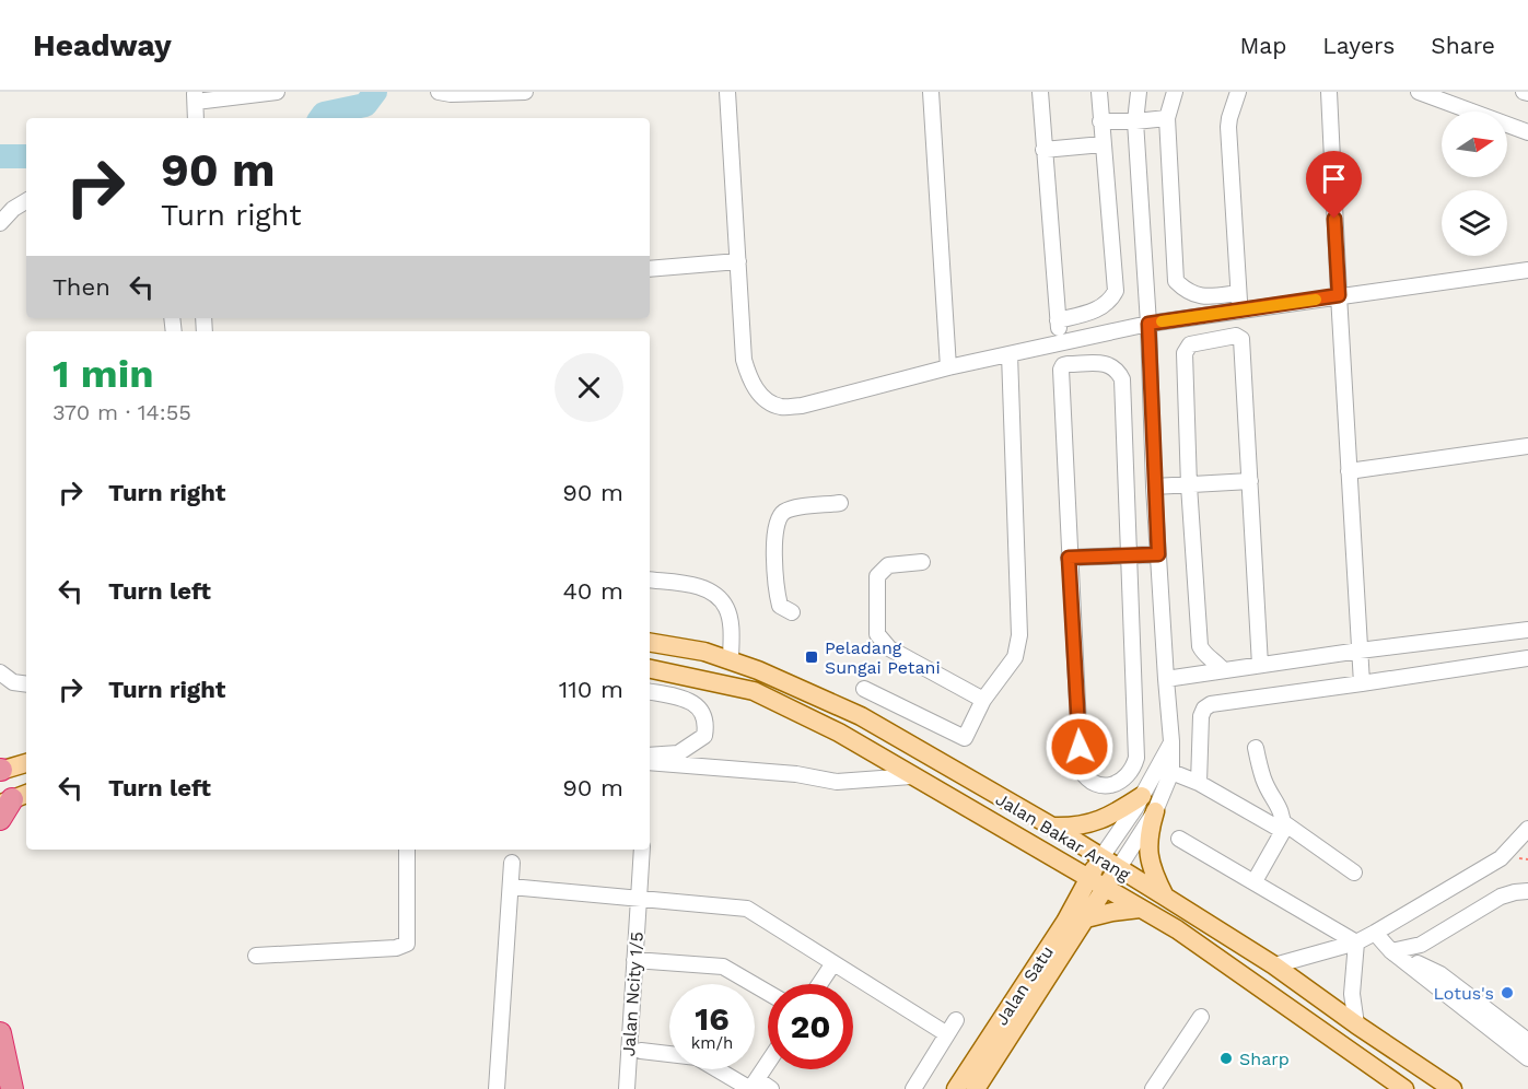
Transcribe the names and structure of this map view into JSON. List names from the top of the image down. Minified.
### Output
{"streets":{"main road":["Jalan Bakar Arang","Jalan Satu"],"street":["Jalan Ncity 1/5"]},"crossings":[["Jalan Bakar Arang","Jalan Satu"]],"places":{"transit":["Peladang Sungai Petani"],"other":["Lotus's","Sharp"]},"north":"right","page":{"header":"Headway","nav":["Map","Layers","Share"],"turn":["90 m","Turn right"],"then":"Then","heading":["1 min","370 m · 14:55"],"list":[{"name":"Turn right","value":"90 m"},{"name":"Turn left","value":"40 m"},{"name":"Turn right","value":"110 m"},{"name":"Turn left","value":"90 m"}],"speed":"16 km/h","limit":"20"}}
